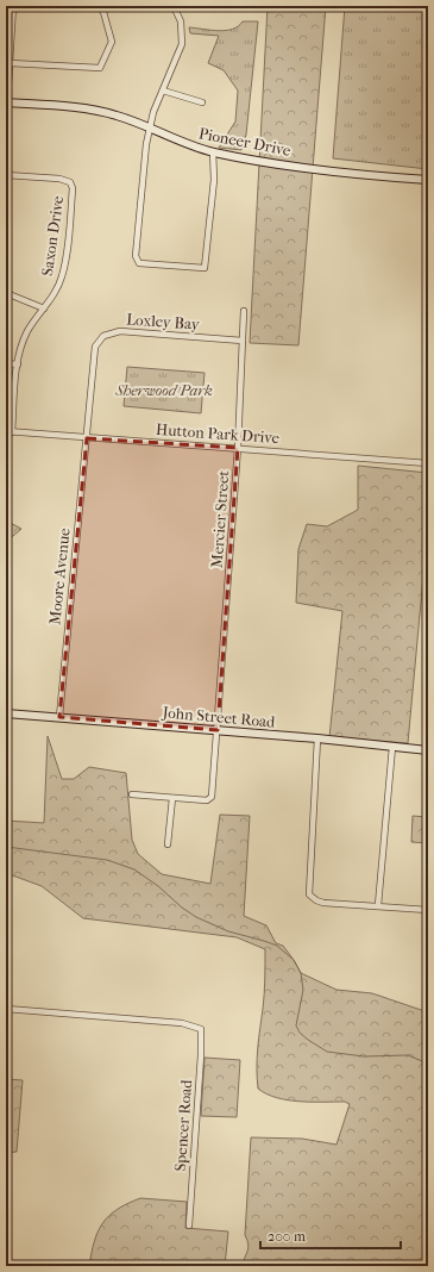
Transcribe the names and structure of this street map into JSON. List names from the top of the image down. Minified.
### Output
{"streets":{"street":["Pioneer Drive","Saxon Drive","Loxley Bay","Hutton Park Drive","Mercier Street","Moore Avenue","John Street Road","Spencer Road"]},"crossings":[["Saxon Drive","Hutton Park Drive"],["Loxley Bay","Hutton Park Drive"],["Loxley Bay","Mercier Street"],["Loxley Bay","Moore Avenue"],["Hutton Park Drive","Mercier Street"],["Hutton Park Drive","Moore Avenue"],["Mercier Street","John Street Road"],["Moore Avenue","John Street Road"]],"parks":["Sherwood Park"],"scale_bar":"200 m"}
